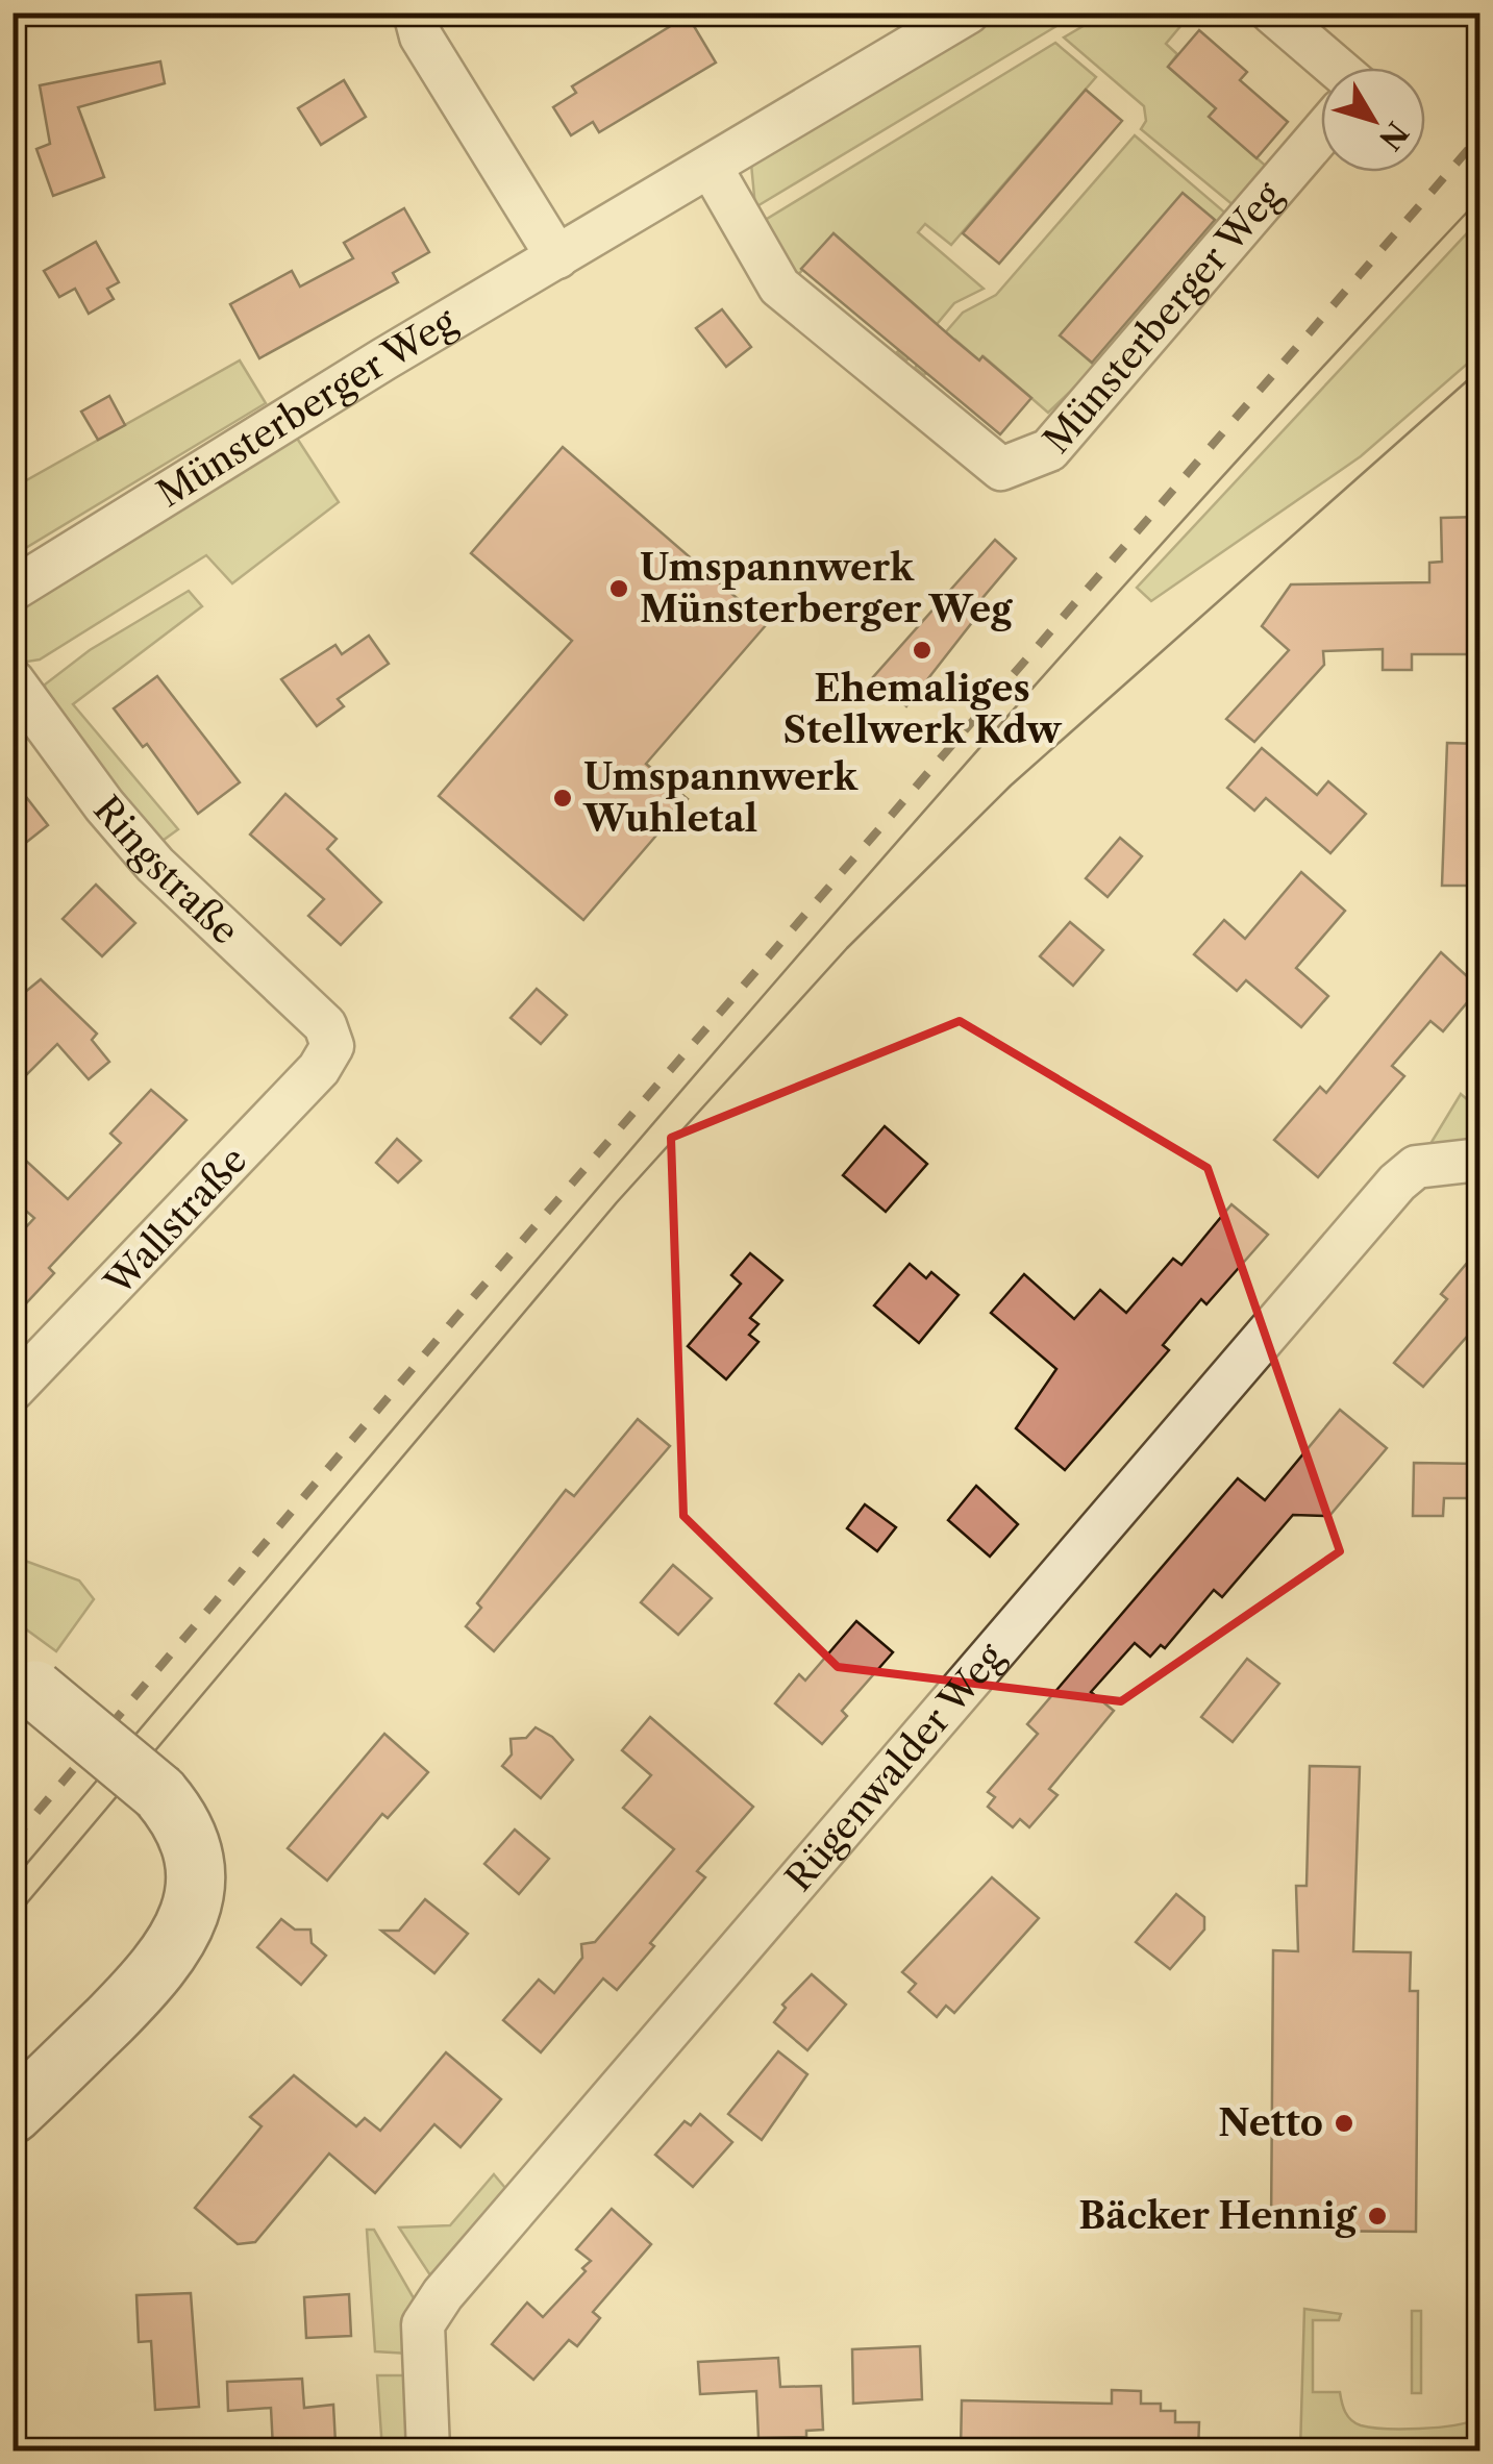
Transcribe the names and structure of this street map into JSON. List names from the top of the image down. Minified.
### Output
{"streets":{"street":["Münsterberger Weg","Ringstraße","Wallstraße","Rügenwalder Weg"]},"crossings":[["Ringstraße","Wallstraße"]],"places":["Umspannwerk Münsterberger Weg","Ehemaliges Stellwerk Kdw","Umspannwerk Wuhletal","Netto","Bäcker Hennig"],"north":"bottom right"}
